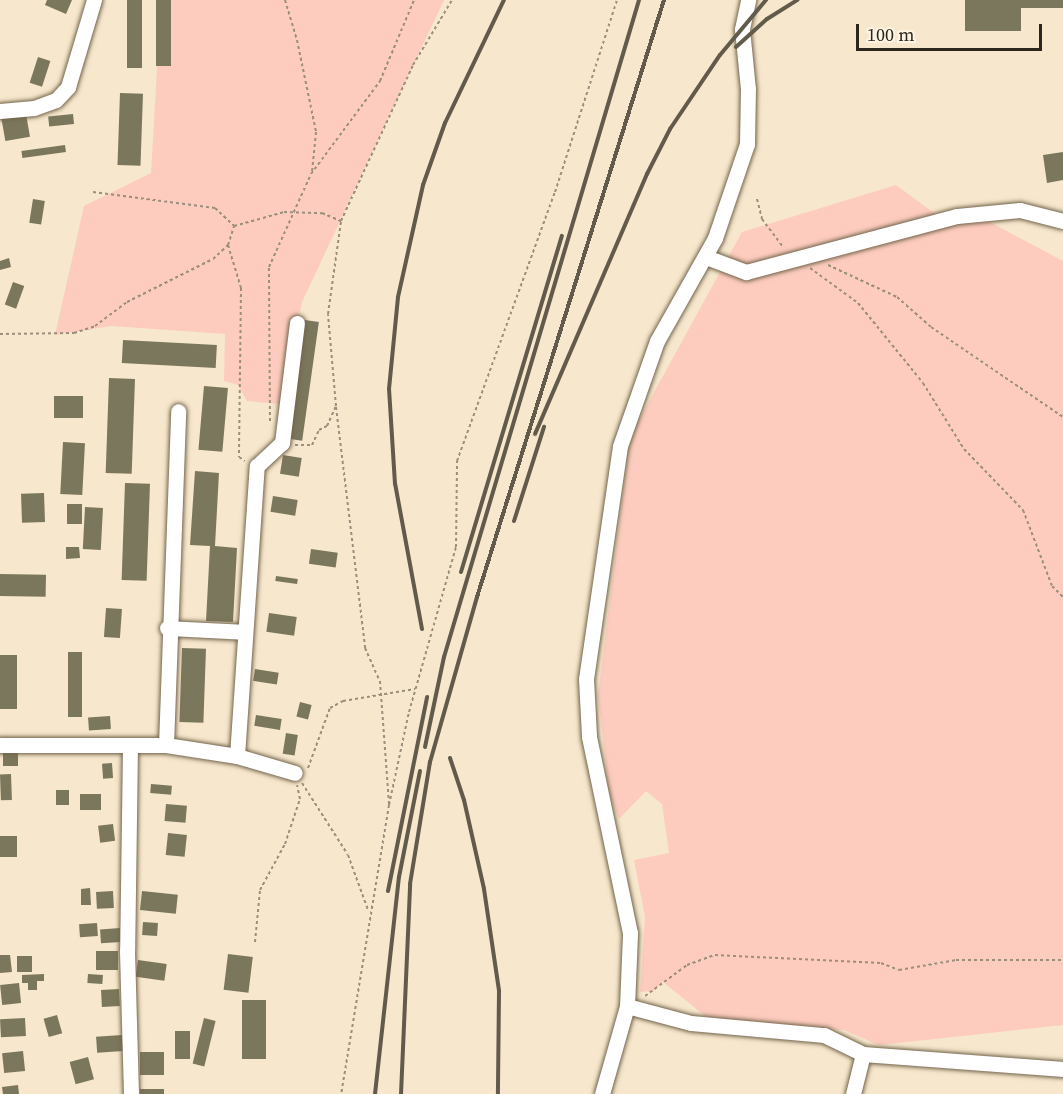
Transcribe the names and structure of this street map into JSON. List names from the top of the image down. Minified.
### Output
{"scale_bar":"100 m"}
